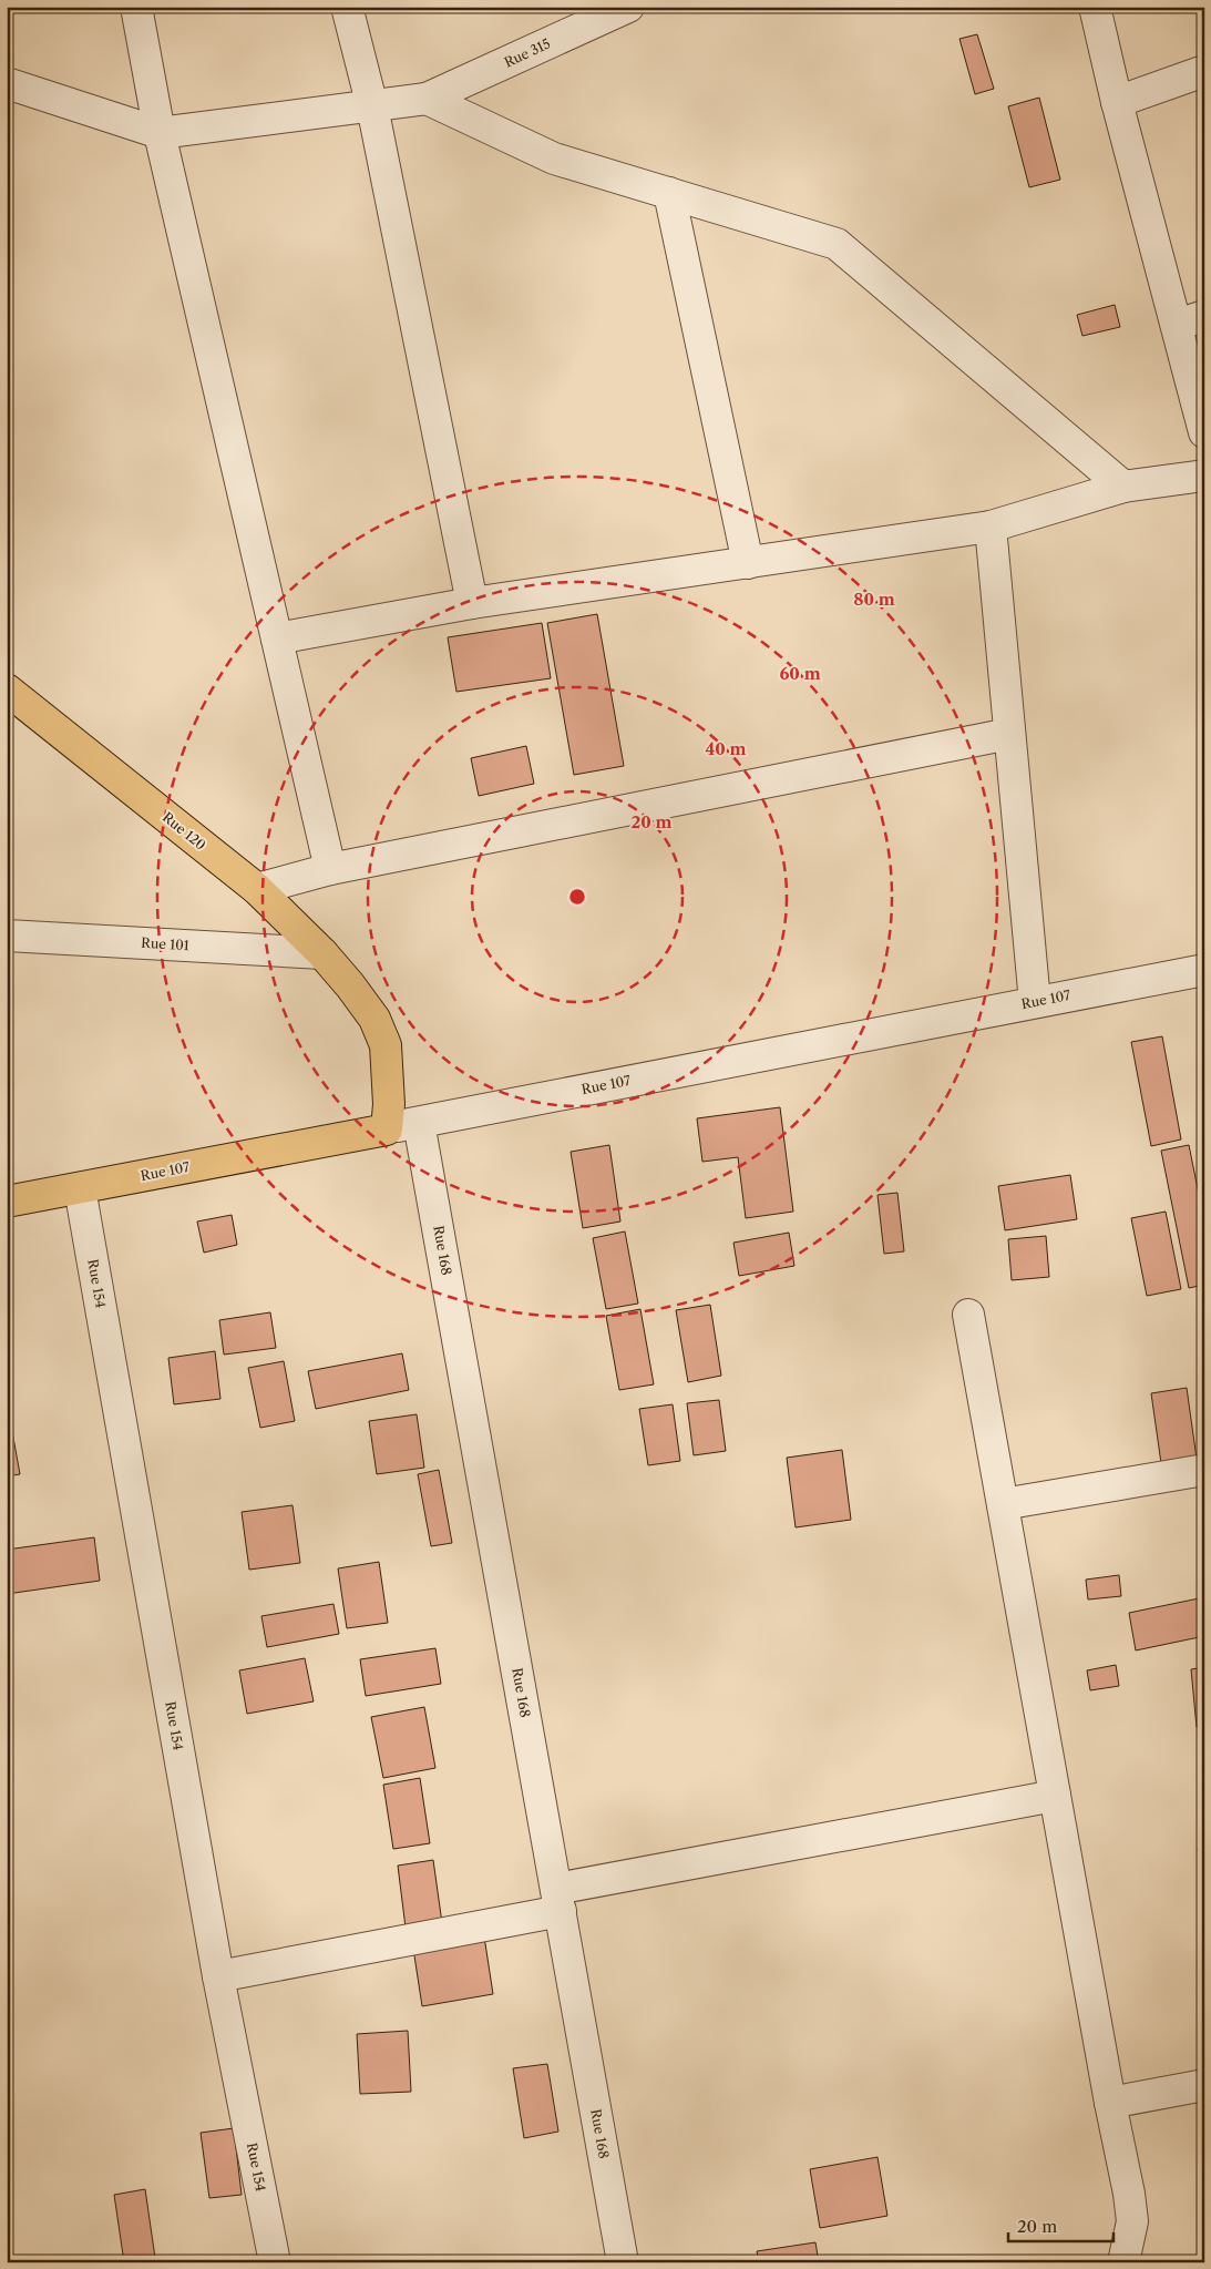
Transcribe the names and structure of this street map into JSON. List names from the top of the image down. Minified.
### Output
{"streets":{"main road":["Rue 120","Rue 107"],"street":["Rue 315","Rue 101","Rue 168","Rue 154"]},"crossings":[["Rue 120","Rue 101"],["Rue 120","Rue 107"],["Rue 107","Rue 168"],["Rue 107","Rue 154"]],"scale_bar":"20 m","rings":["80 m","60 m","40 m","20 m"]}
